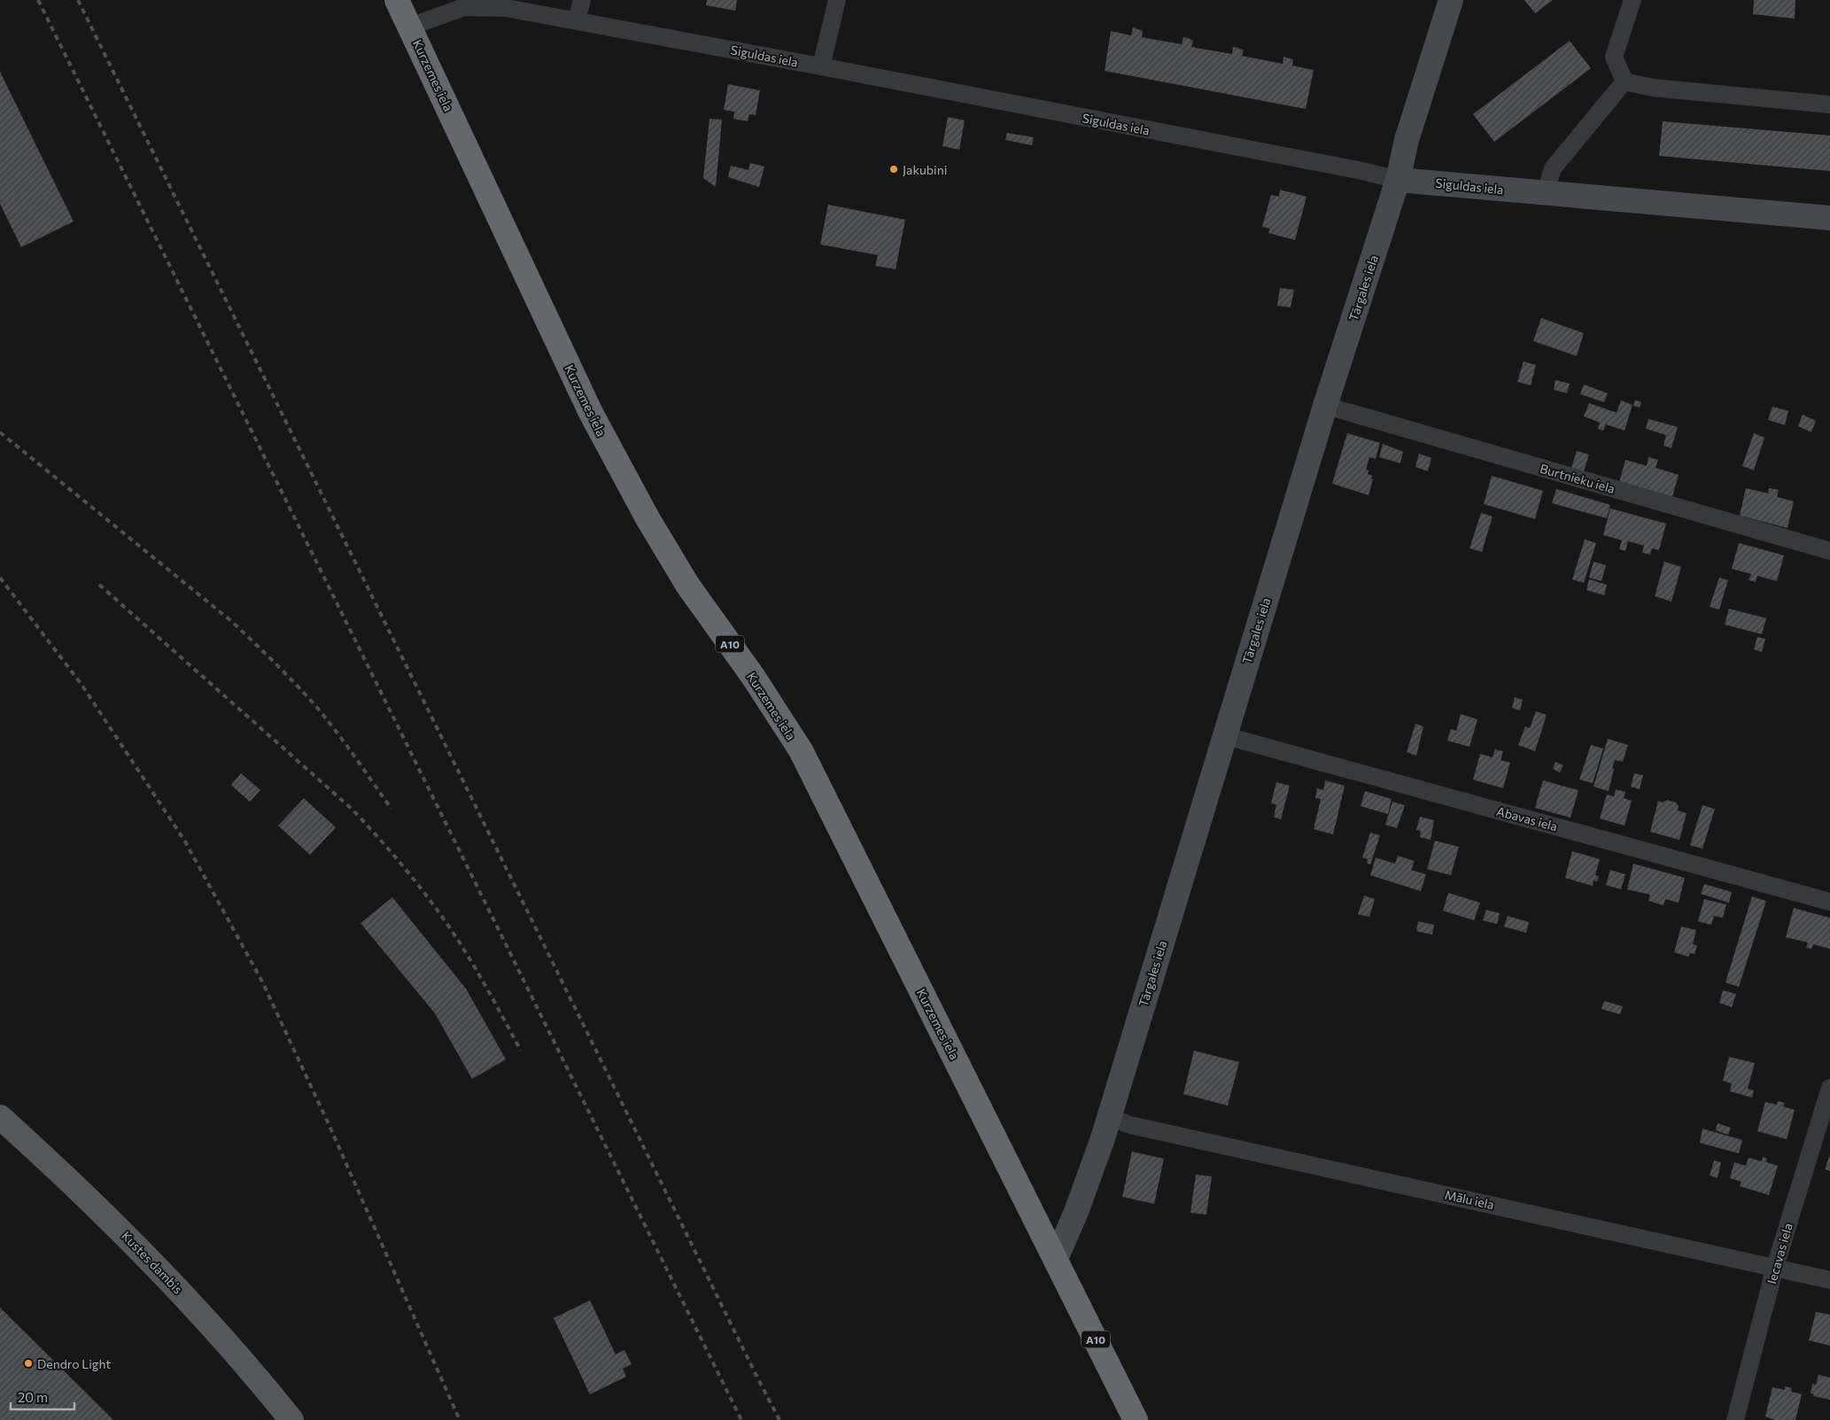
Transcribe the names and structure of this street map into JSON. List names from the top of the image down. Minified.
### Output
{"streets":{"highway":["Kurzemes iela","A10"],"main road":["Kustes dambis"],"street":["Siguldas iela","Tārgales iela","Burtnieku iela","Abavas iela","Mālu iela","Iecavas iela"]},"crossings":[["Siguldas iela","Kurzemes iela"],["Siguldas iela","Tārgales iela"],["Kurzemes iela","Tārgales iela"],["Tārgales iela","Burtnieku iela"],["Tārgales iela","Abavas iela"],["Tārgales iela","Mālu iela"],["Mālu iela","Iecavas iela"]],"places":["Jakubini","Dendro Light"],"scale_bar":"20 m"}
